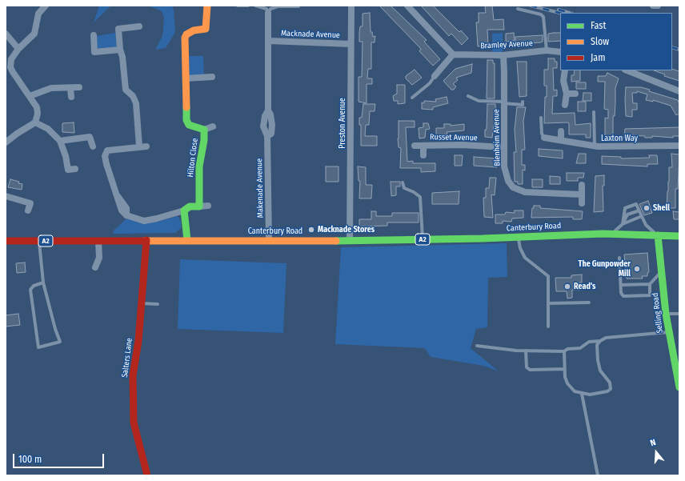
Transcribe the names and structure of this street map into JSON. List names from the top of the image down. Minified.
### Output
{"streets":{"main road":["Hilton Close","Canterbury Road","A2","Selling Road","Salters Lane"],"street":["Macknade Avenue","Bramley Avenue","Preston Avenue","Russet Avenue","Blenheim Avenue","Laxton Way","Makenade Avenue"]},"crossings":[["Macknade Avenue","Preston Avenue"],["Macknade Avenue","Makenade Avenue"],["Bramley Avenue","Blenheim Avenue"],["Preston Avenue","Canterbury Road"],["Russet Avenue","Blenheim Avenue"],["Makenade Avenue","Canterbury Road"],["Canterbury Road","Selling Road"],["Canterbury Road","Salters Lane"]],"places":["Shell","Macknade Stores","The Gunpowder Mill","Read's"],"legend":["Fast","Slow","Jam"],"scale_bar":"100 m","north":"top"}
